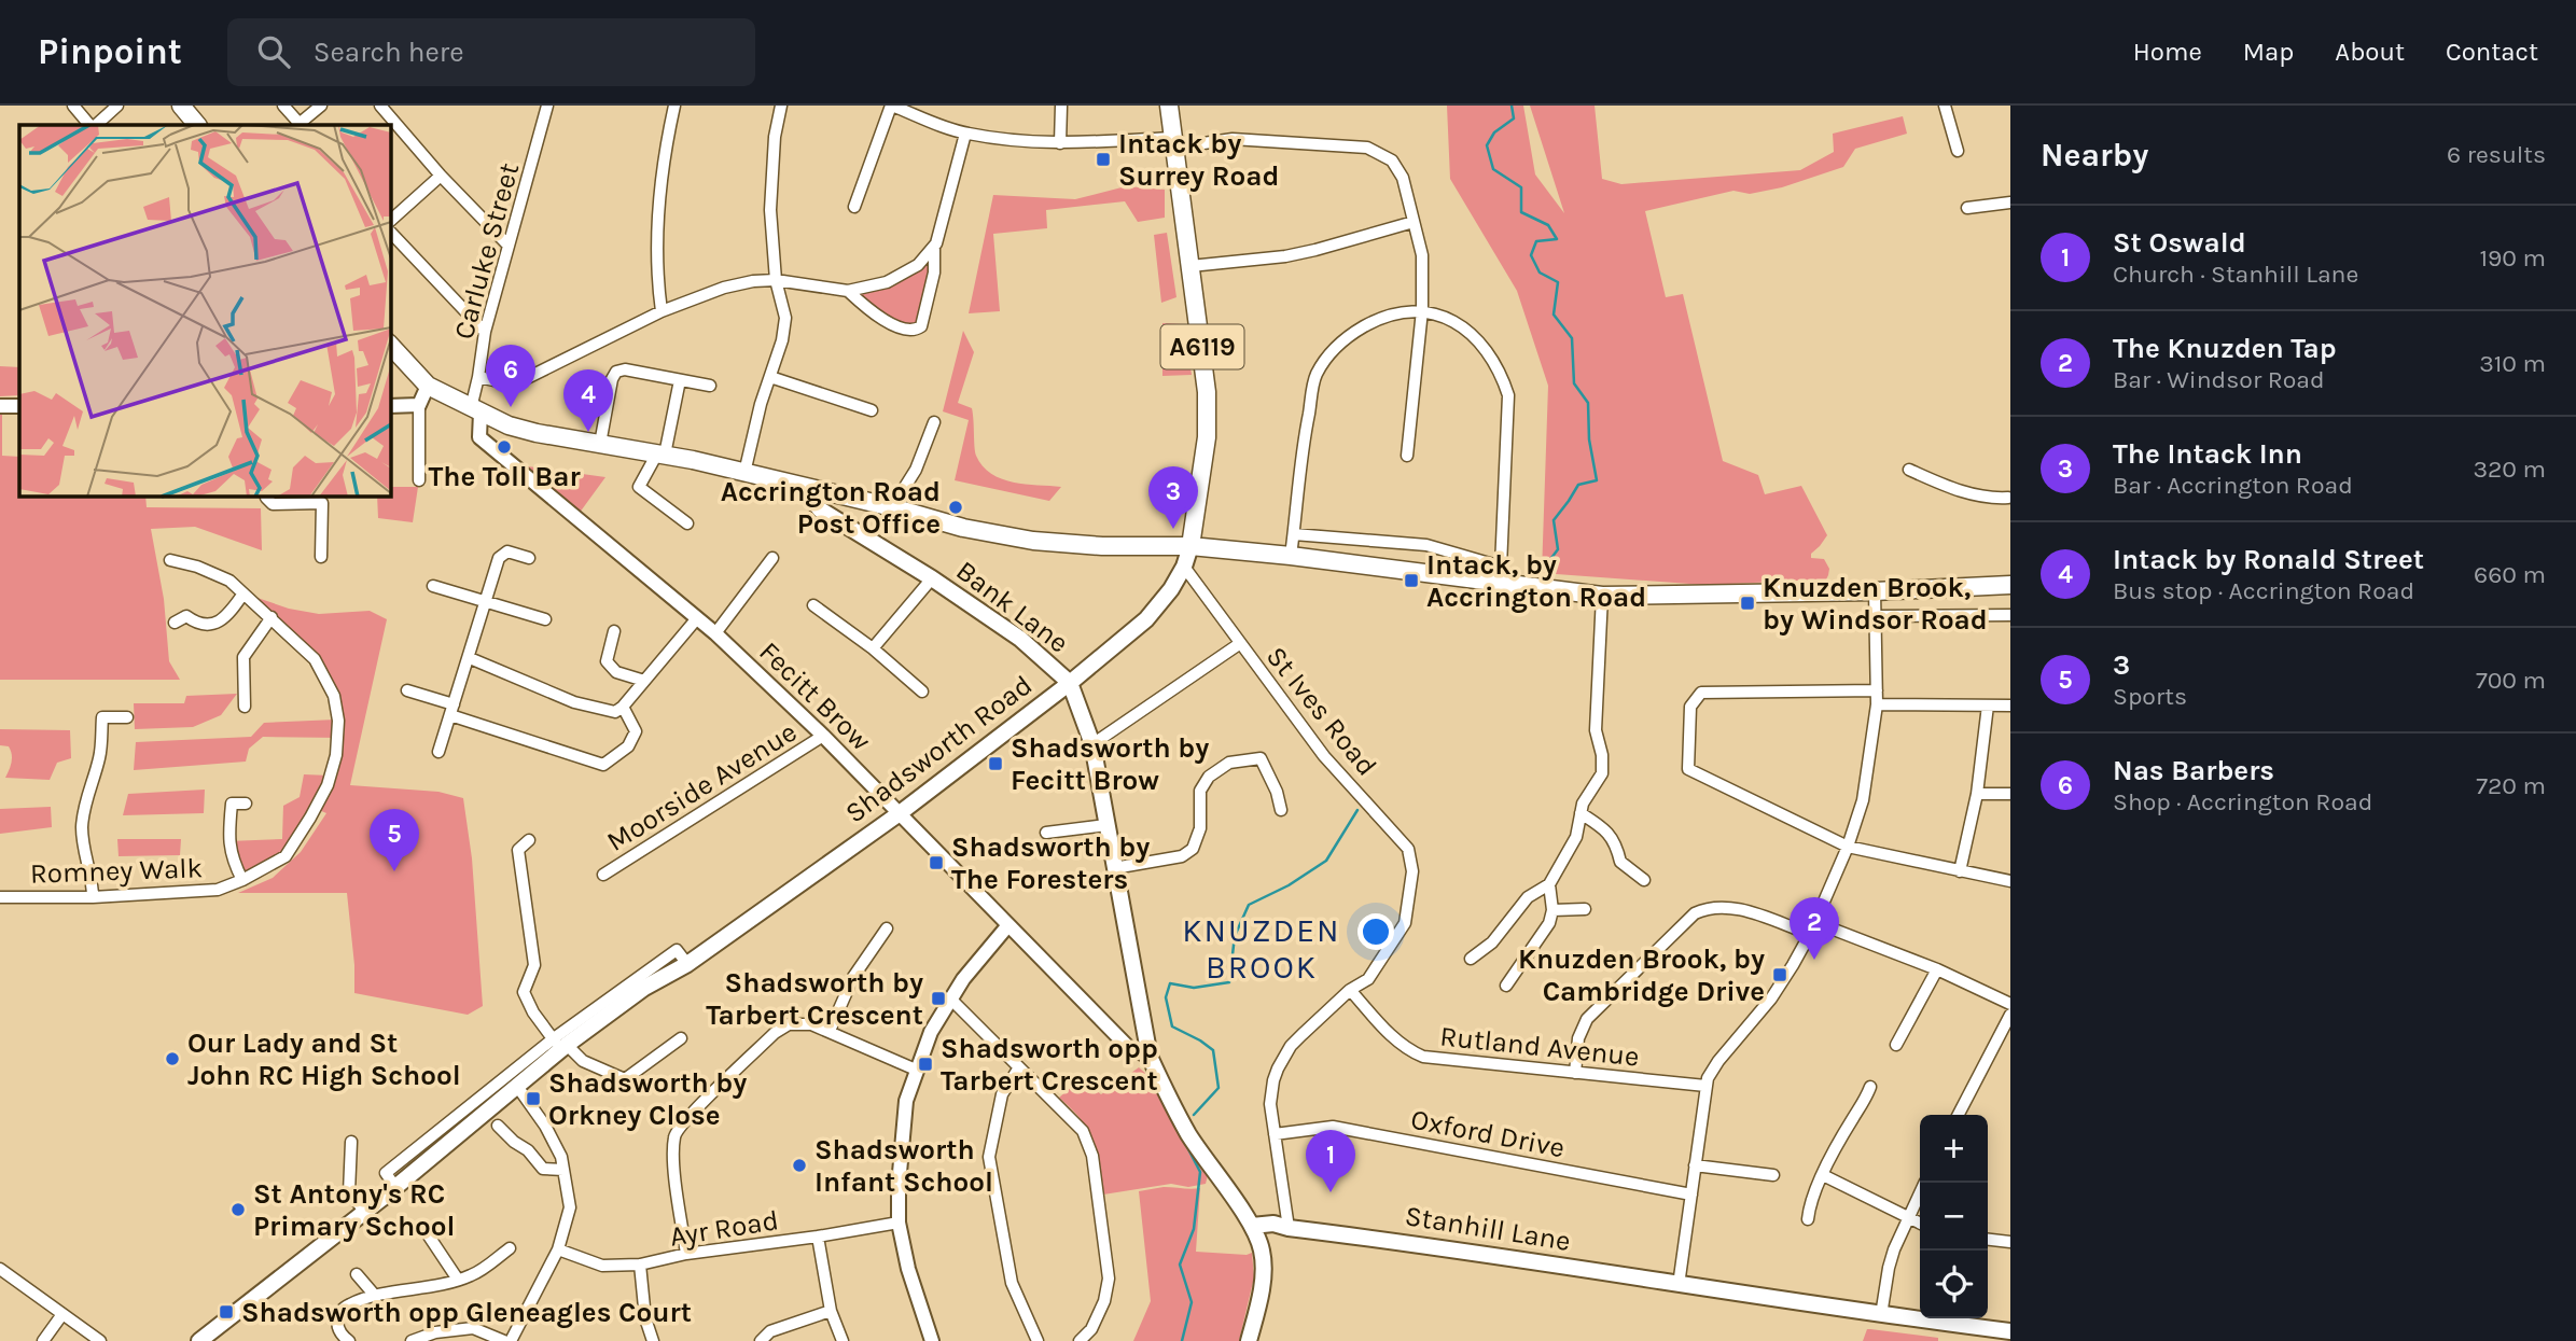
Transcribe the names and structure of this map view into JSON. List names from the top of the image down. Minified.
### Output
{"streets":{"main road":["A6119","Bank Lane","Shadsworth Road","Stanhill Lane"],"street":["Carluke Street","Fecitt Brow","St Ives Road","Moorside Avenue","Romney Walk","Rutland Avenue","Oxford Drive","Ayr Road"]},"crossings":[["Carluke Street","Fecitt Brow"],["A6119","Shadsworth Road"],["Bank Lane","Fecitt Brow"],["Bank Lane","Shadsworth Road"],["Fecitt Brow","Shadsworth Road"],["Fecitt Brow","Moorside Avenue"],["St Ives Road","Shadsworth Road"],["St Ives Road","Rutland Avenue"],["St Ives Road","Oxford Drive"],["St Ives Road","Stanhill Lane"]],"districts":["KNUZDEN BROOK"],"places":{"transit":["Intack by Surrey Road","Intack, by Accrington Road","Knuzden Brook, by Windsor Road","Shadsworth by Fecitt Brow","Shadsworth by The Foresters","Knuzden Brook, by Cambridge Drive","Shadsworth by Tarbert Crescent","Shadsworth opp Tarbert Crescent","Shadsworth by Orkney Close","Shadsworth opp Gleneagles Court"],"other":["The Toll Bar","Accrington Road Post Office","Our Lady and St John RC High School","Shadsworth Infant School","St Antony's RC Primary School"]},"page":{"header":"Pinpoint","search":"Search here","nav":["Home","Map","About","Contact"],"heading":["Nearby","6 results"],"list":[{"mark":"1","name":"St Oswald","note":"Church · Stanhill Lane","value":"190 m"},{"mark":"2","name":"The Knuzden Tap","note":"Bar · Windsor Road","value":"310 m"},{"mark":"3","name":"The Intack Inn","note":"Bar · Accrington Road","value":"320 m"},{"mark":"4","name":"Intack by Ronald Street","note":"Bus stop · Accrington Road","value":"660 m"},{"mark":"5","name":"3","note":"Sports","value":"700 m"},{"mark":"6","name":"Nas Barbers","note":"Shop · Accrington Road","value":"720 m"}],"pins":["6","4","3","5","2","1"],"map_buttons":["+","−"]}}
